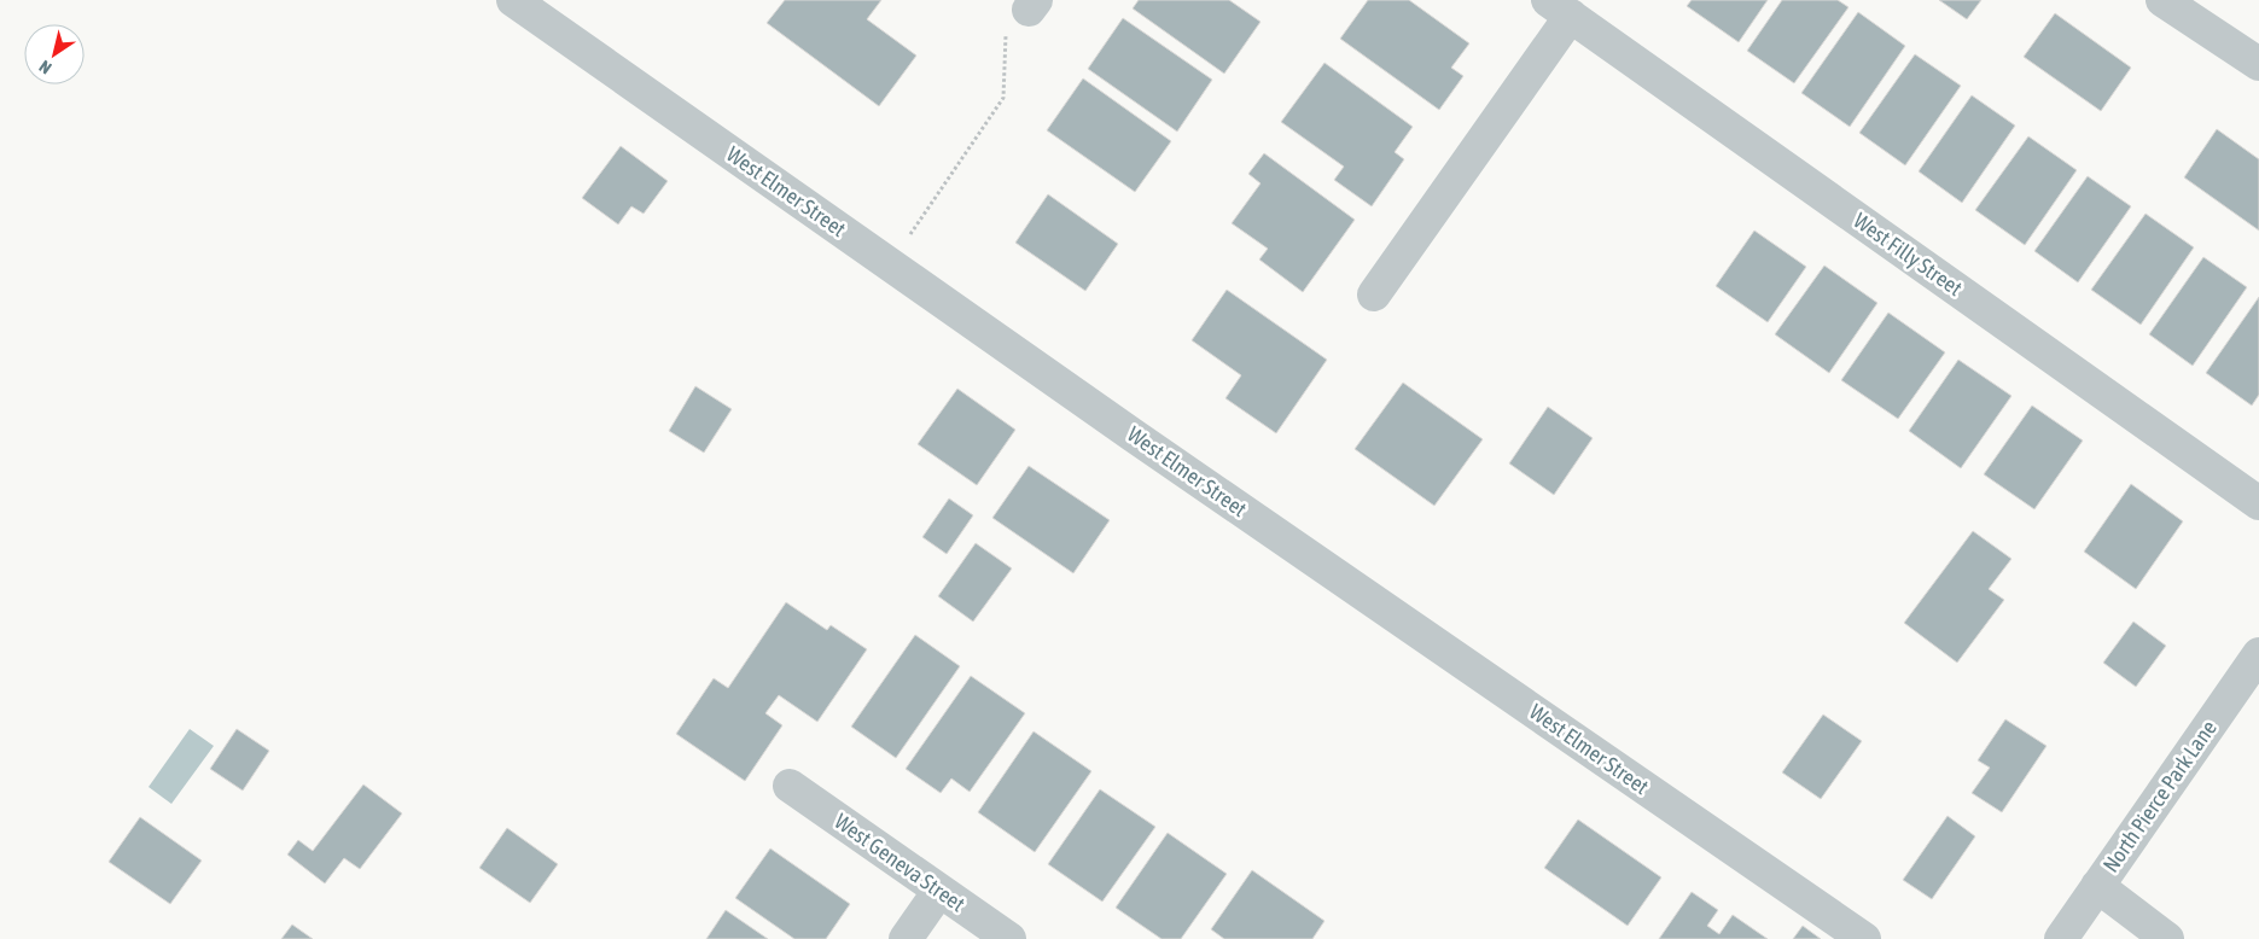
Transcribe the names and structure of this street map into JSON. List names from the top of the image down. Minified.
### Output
{"streets":{"street":["West Elmer Street","West Filly Street","North Pierce Park Lane","West Geneva Street"]},"north":"bottom left"}
